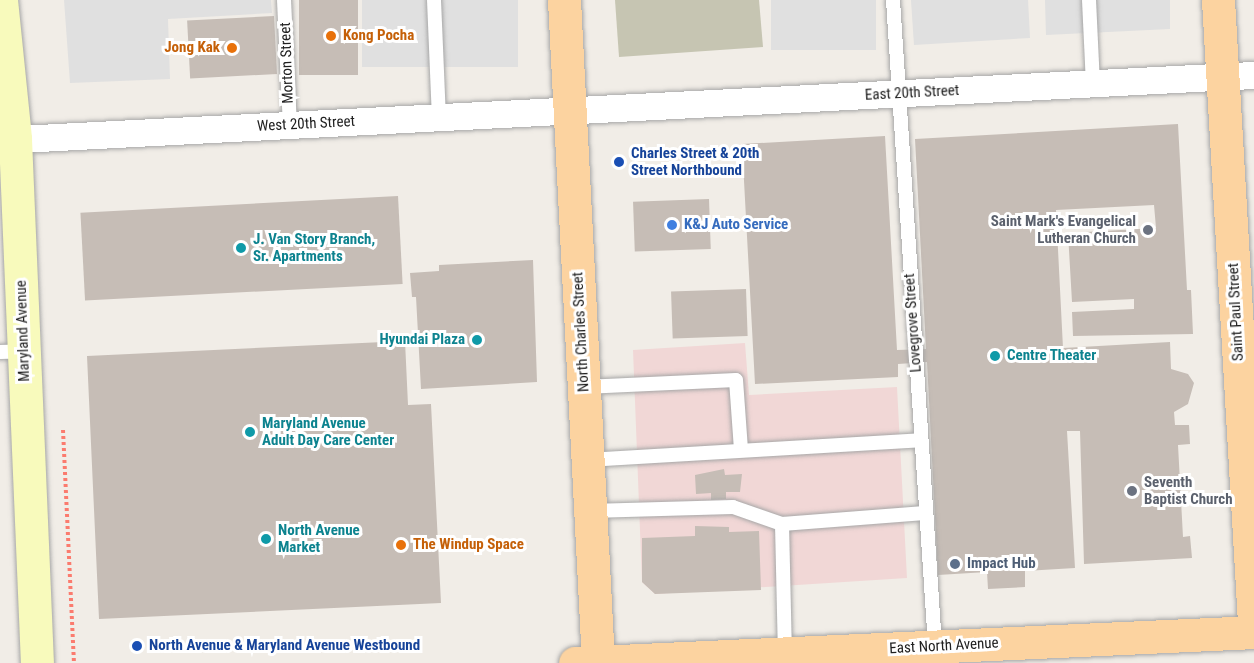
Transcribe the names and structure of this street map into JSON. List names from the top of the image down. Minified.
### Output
{"streets":{"main road":["Saint Paul Street","Maryland Avenue","North Charles Street","East North Avenue"],"street":["East 20th Street","West 20th Street"],"lane":["Morton Street","Lovegrove Street"]},"crossings":[["Morton Street","West 20th Street"],["East 20th Street","West 20th Street"],["East 20th Street","Saint Paul Street"],["East 20th Street","Lovegrove Street"],["East 20th Street","North Charles Street"],["West 20th Street","Maryland Avenue"],["West 20th Street","North Charles Street"],["Lovegrove Street","East North Avenue"],["North Charles Street","East North Avenue"]],"places":["Kong Pocha","Jong Kak","Charles Street & 20th Street Northbound","K&J Auto Service","Saint Mark's Evangelical Lutheran Church","J. Van Story Branch, Sr. Apartments","Hyundai Plaza","Centre Theater","Maryland Avenue Adult Day Care Center","Seventh Baptist Church","North Avenue Market","The Windup Space","Impact Hub","North Avenue & Maryland Avenue Westbound"]}
